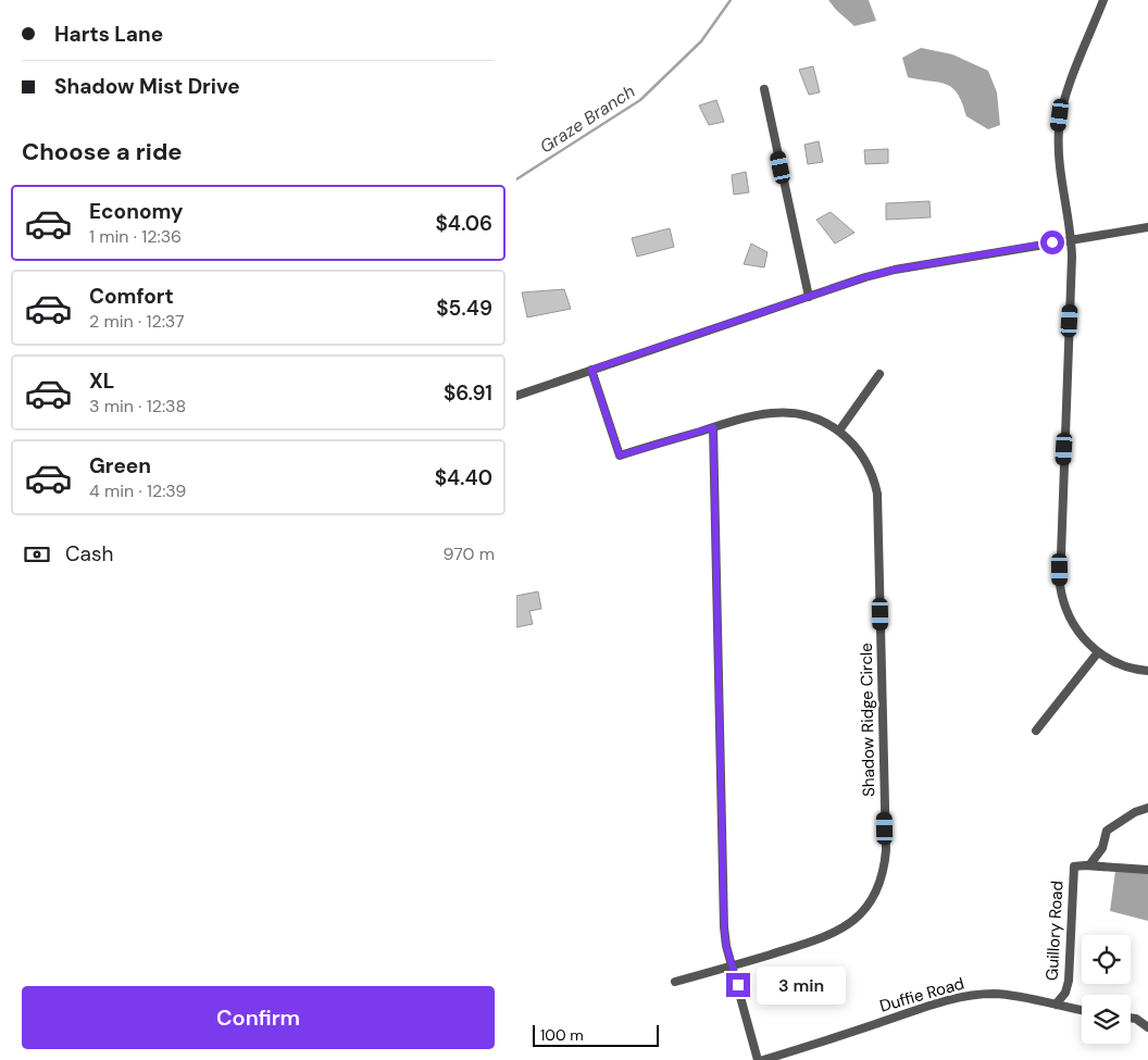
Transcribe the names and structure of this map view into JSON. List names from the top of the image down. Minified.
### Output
{"streets":{"street":["Shadow Ridge Circle","Guillory Road","Duffie Road"]},"crossings":[["Guillory Road","Duffie Road"]],"water":["Graze Branch"],"scale_bar":"100 m","page":{"banner":["Harts Lane","Shadow Mist Drive"],"heading":"Choose a ride","list":[{"name":"Economy","note":"1 min · 12:36","value":"$4.06"},{"name":"Comfort","note":"2 min · 12:37","value":"$5.49"},{"name":"XL","note":"3 min · 12:38","value":"$6.91"},{"name":"Green","note":"4 min · 12:39","value":"$4.40"}],"pay":["Cash","970 m"],"bubble":"3 min","buttons":"Confirm","scale":"100 m"}}
